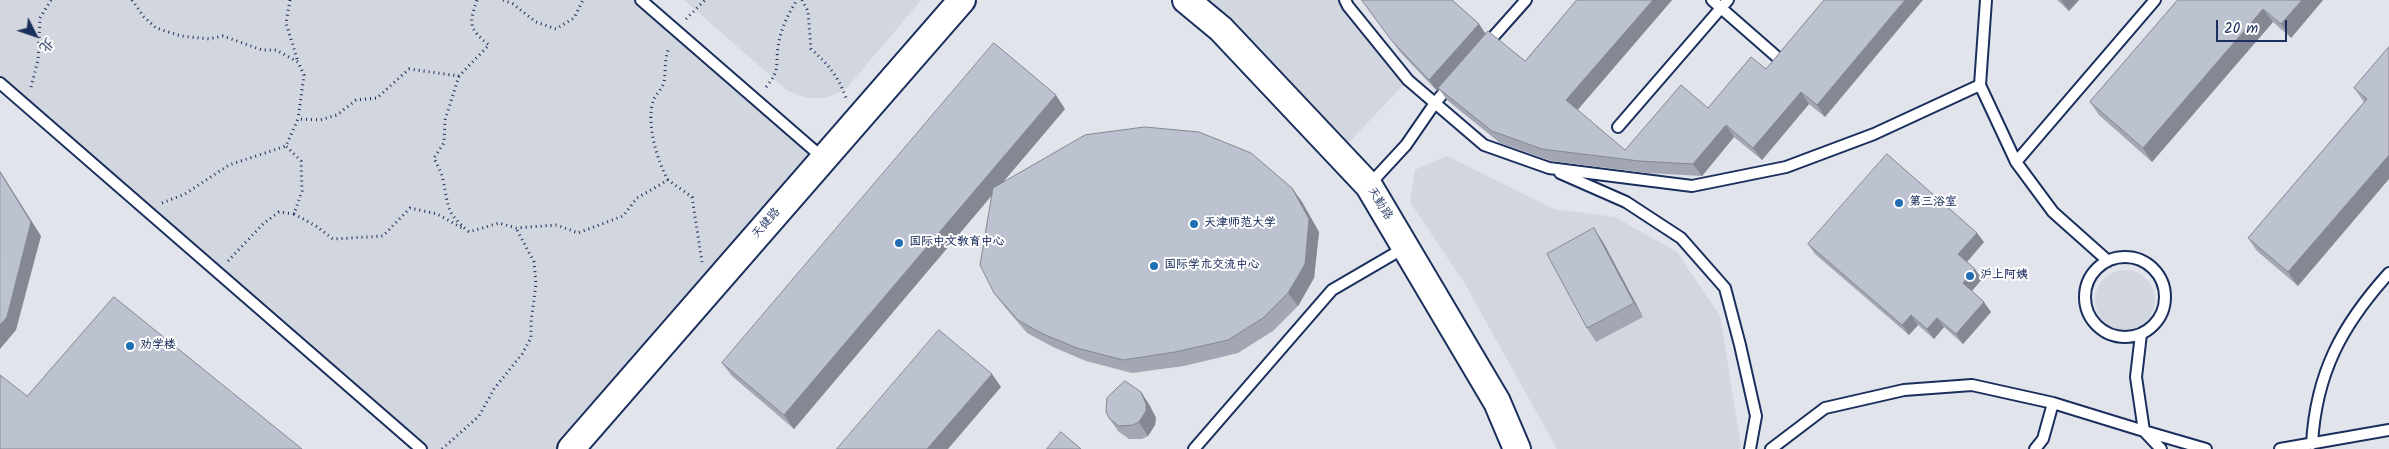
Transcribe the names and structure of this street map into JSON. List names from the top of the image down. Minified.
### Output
{"streets":{"street":["天勤路","天健路"]},"places":["第三浴室","天津师范大学","国际中文教育中心","国际学术交流中心","沪上阿姨","劝学楼"],"scale_bar":"20 m","north":"bottom right"}
